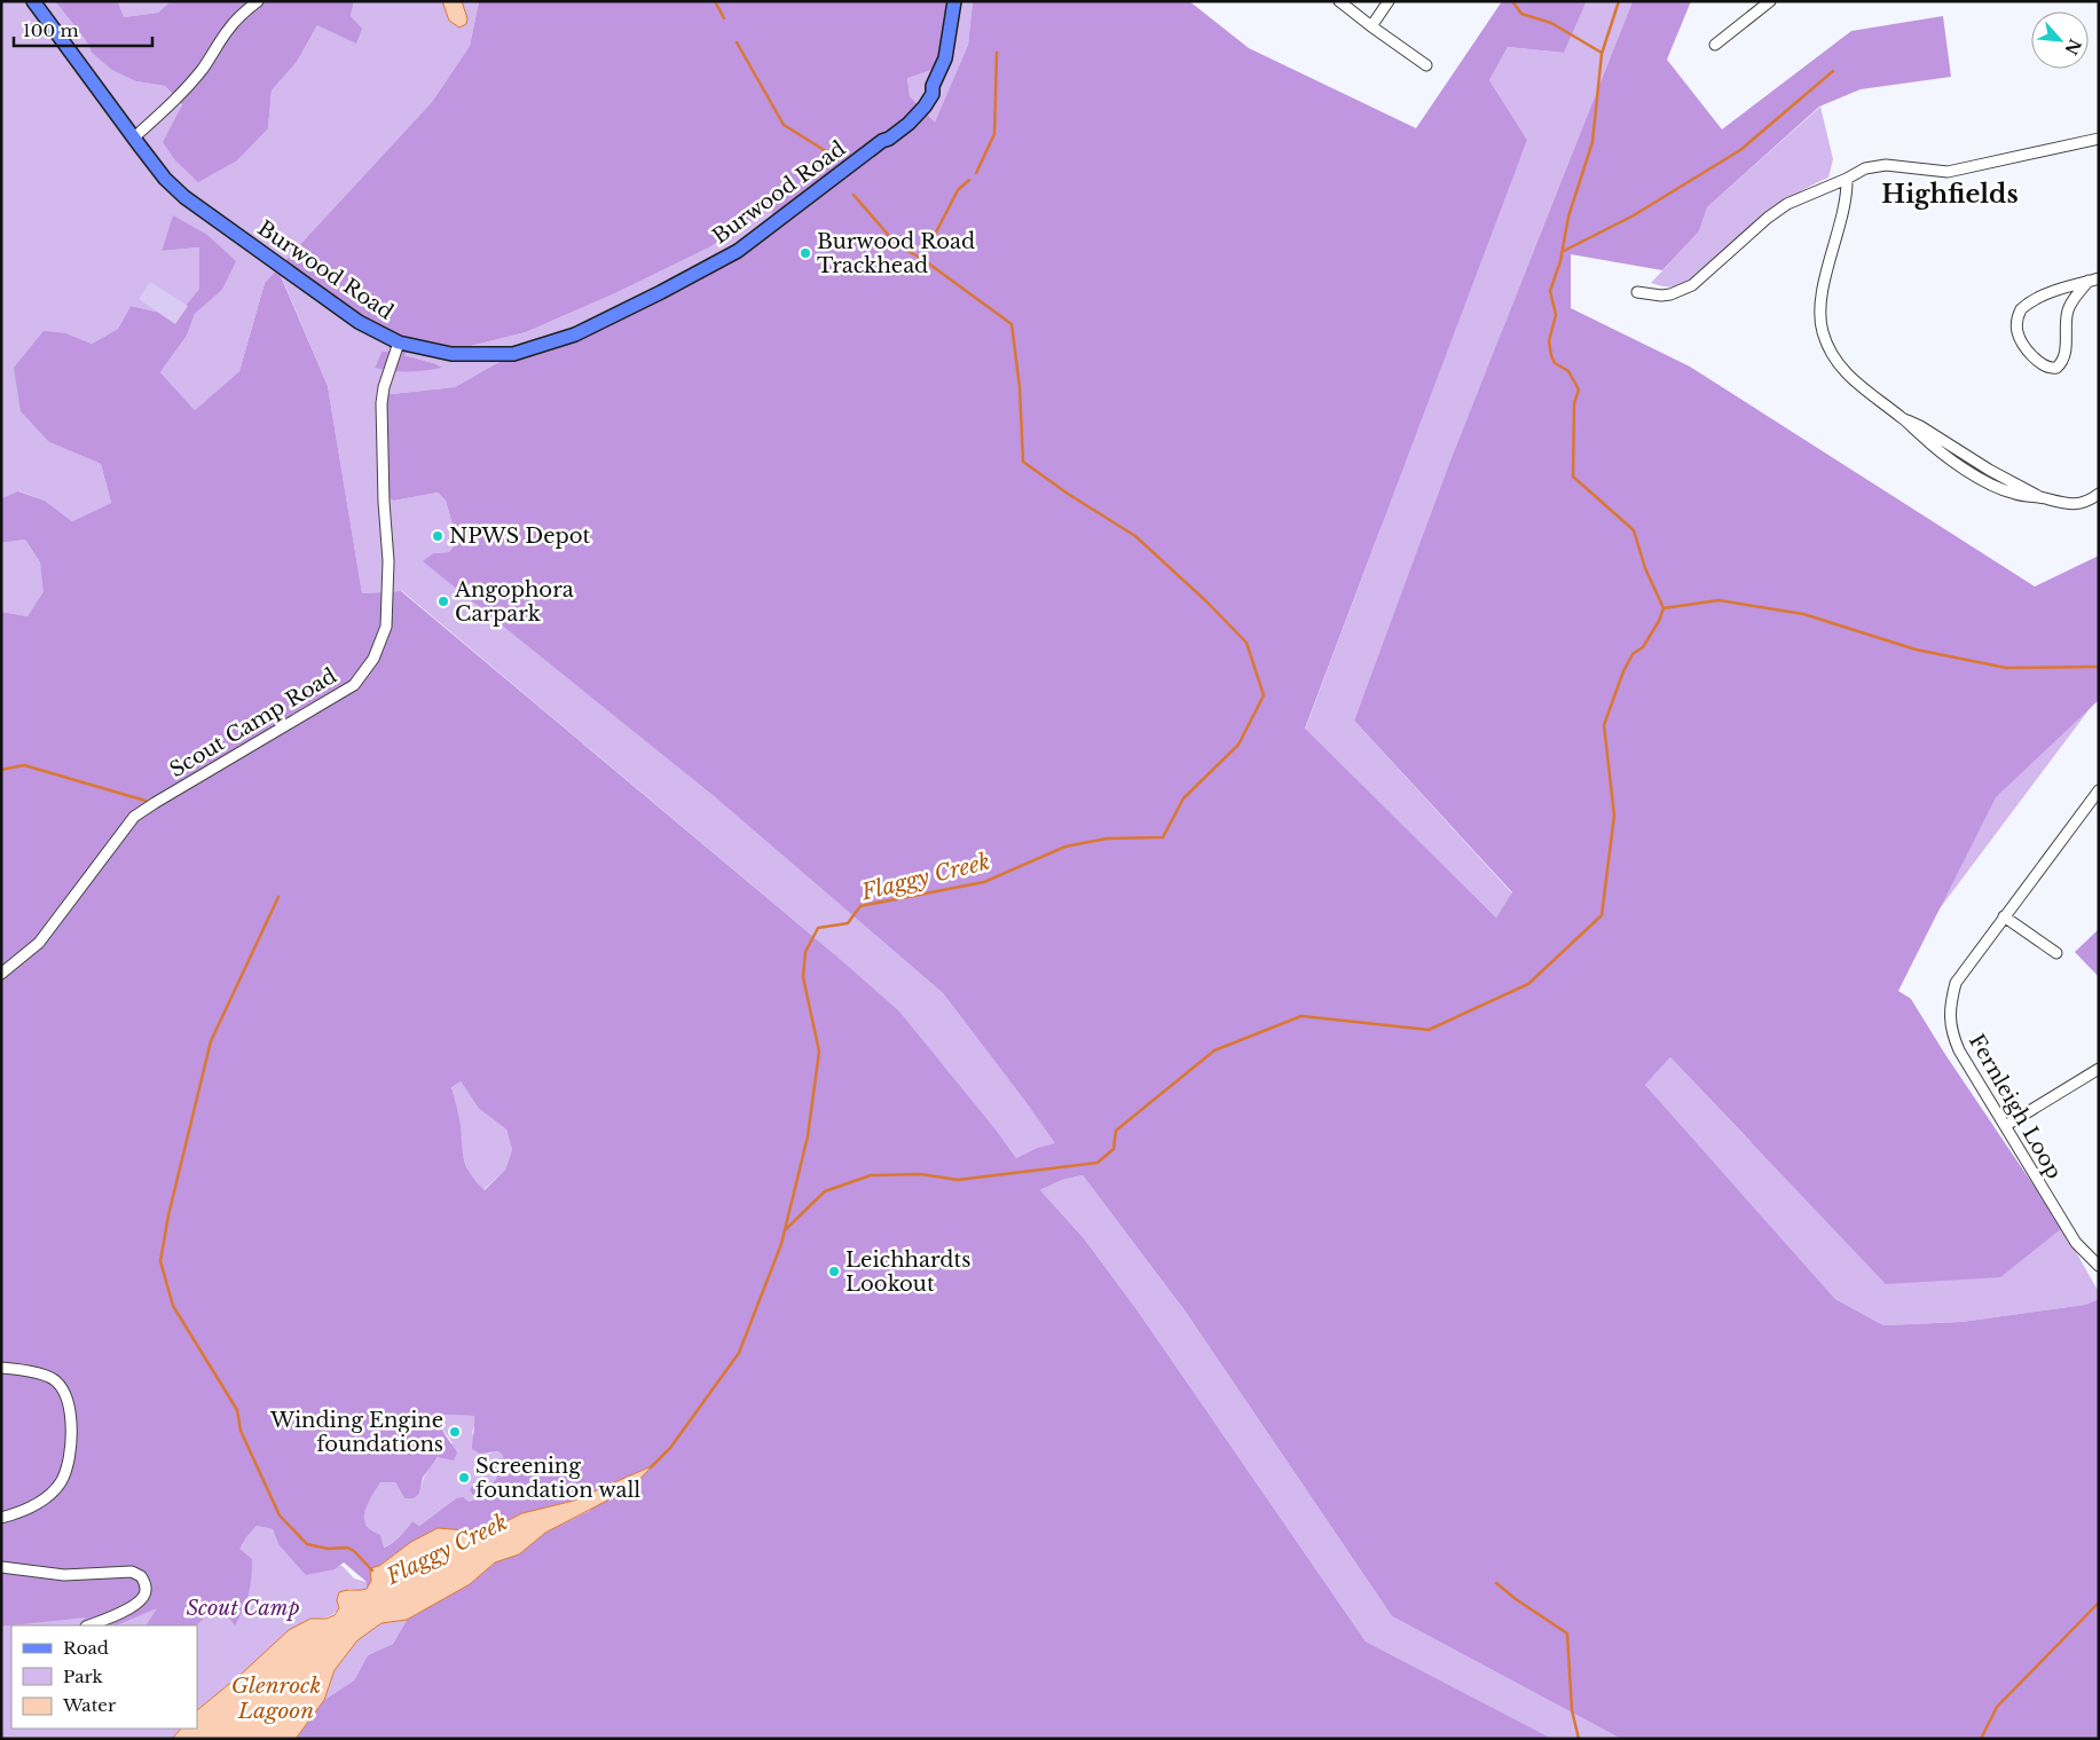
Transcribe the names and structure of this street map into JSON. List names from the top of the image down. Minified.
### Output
{"streets":{"main road":["Burwood Road"],"street":["Scout Camp Road","Fernleigh Loop"]},"crossings":[["Burwood Road","Scout Camp Road"]],"districts":["Highfields"],"water":["Flaggy Creek","Glenrock Lagoon"],"parks":["Scout Camp"],"places":["Burwood Road Trackhead","NPWS Depot","Angophora Carpark","Leichhardts Lookout","Winding Engine foundations","Screening foundation wall"],"legend":["Road","Park","Water"],"scale_bar":"100 m","north":"bottom right"}
